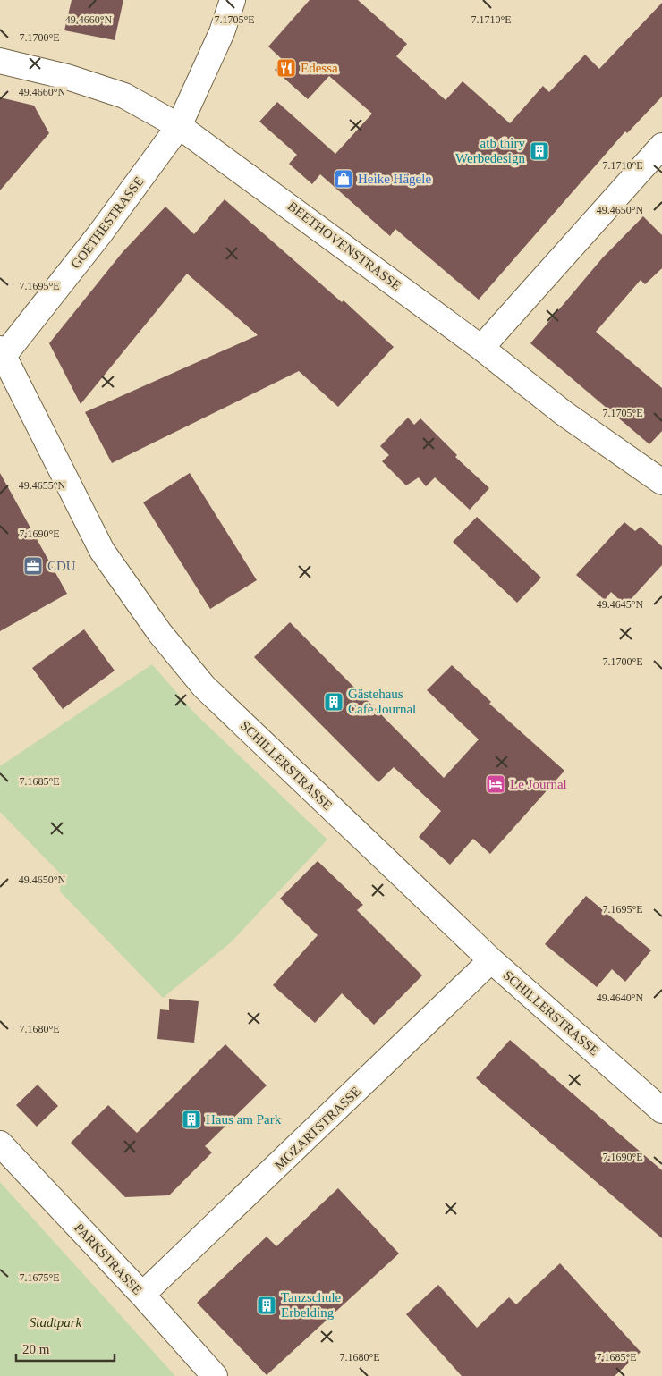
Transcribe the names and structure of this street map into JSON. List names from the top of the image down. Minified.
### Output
{"streets":{"street":["GOETHESTRASSE","BEETHOVENSTRASSE","SCHILLERSTRASSE","MOZARTSTRASSE","PARKSTRASSE"]},"crossings":[["GOETHESTRASSE","BEETHOVENSTRASSE"],["GOETHESTRASSE","SCHILLERSTRASSE"],["SCHILLERSTRASSE","MOZARTSTRASSE"],["MOZARTSTRASSE","PARKSTRASSE"]],"parks":["Stadtpark"],"places":{"restaurant":["Edessa"],"building":["atb thiry Werbedesign","Gästehaus Cafe Journal","Haus am Park","Tanzschule Erbelding"],"shop":["Heike Hägele"],"office":["CDU"],"hotel":["Le Journal"]},"scale_bar":"20 m","coordinates":["7.1705°E","7.1710°E","49.4660°N","7.1700°E","49.4650°N","7.1695°E","49.4655°N","7.1690°E","49.4645°N","7.1685°E","49.4640°N","7.1680°E","7.1675°E"]}
